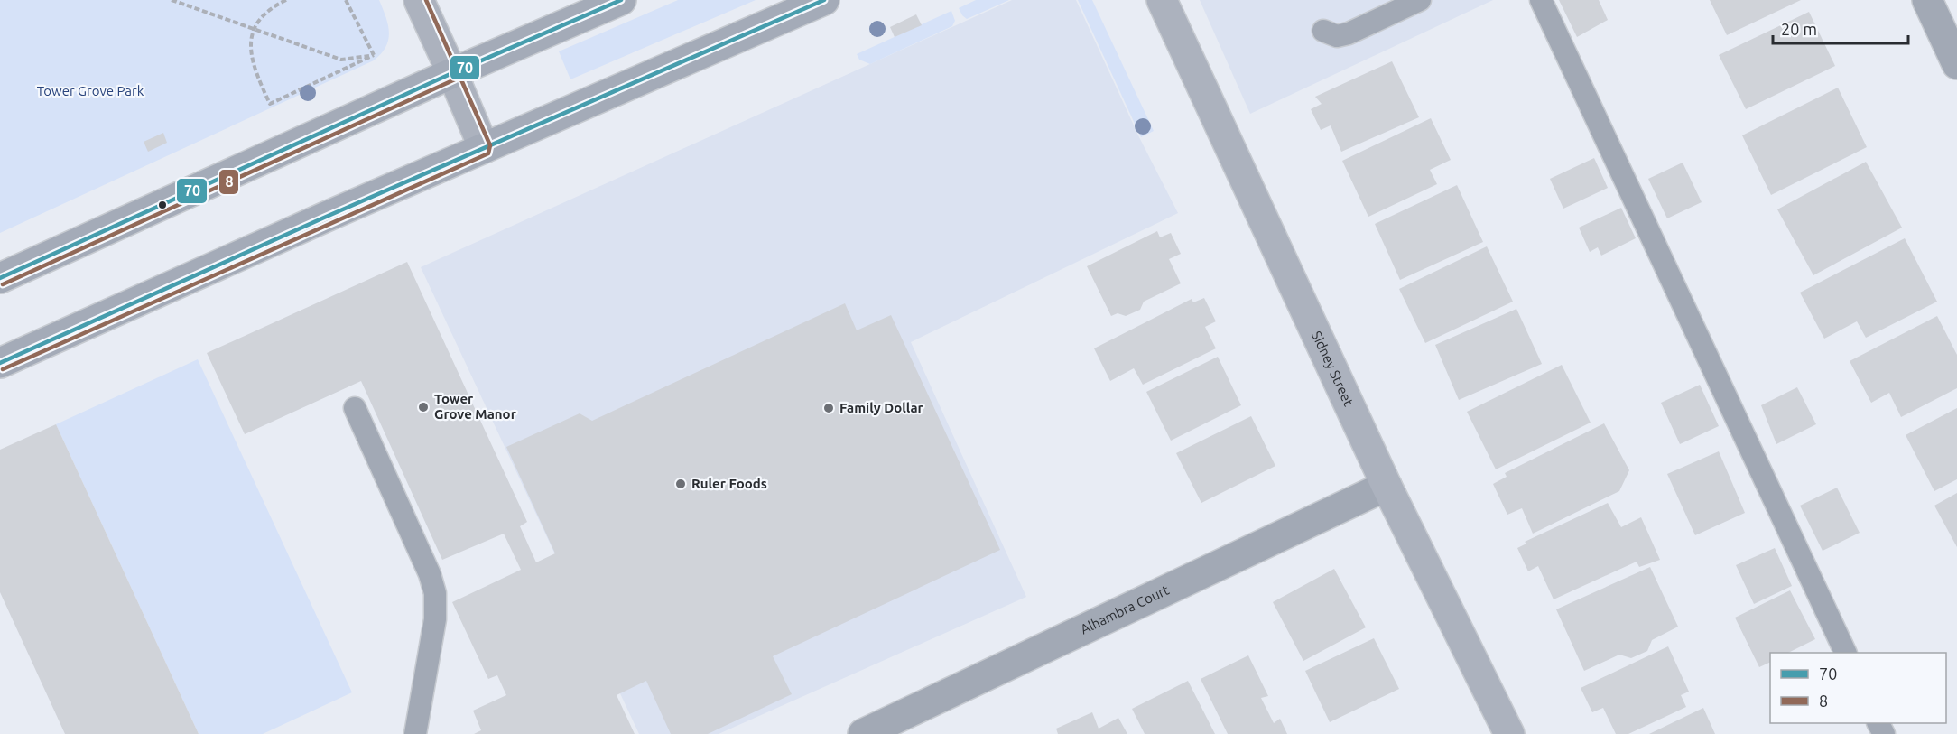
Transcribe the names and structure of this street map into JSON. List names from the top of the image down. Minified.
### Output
{"streets":{"street":["Sidney Street","Alhambra Court"]},"crossings":[["Sidney Street","Alhambra Court"]],"parks":["Tower Grove Park"],"places":["Tower Grove Manor","Family Dollar","Ruler Foods"],"lines":["transit line 70","transit line 8"],"legend":["70","8"],"scale_bar":"20 m"}
